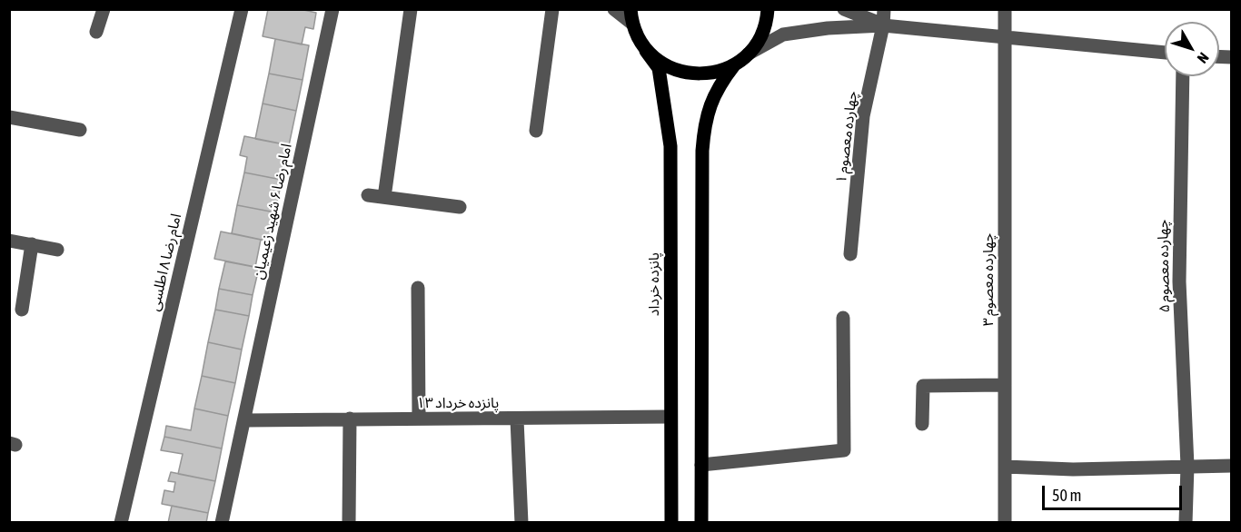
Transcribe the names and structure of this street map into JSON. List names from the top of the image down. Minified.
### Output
{"streets":{"main road":["پانزده خرداد"],"street":["چهارده معصوم ۱","امام رضا ۶ شهید زعیمیان","امام رضا ۸ اطلسی","چهارده معصوم ۵","چهارده معصوم ۳","پانزده خرداد ۱۳"]},"crossings":[["امام رضا ۶ شهید زعیمیان","پانزده خرداد ۱۳"],["پانزده خرداد","پانزده خرداد ۱۳"]],"scale_bar":"50 m","north":"bottom right"}
